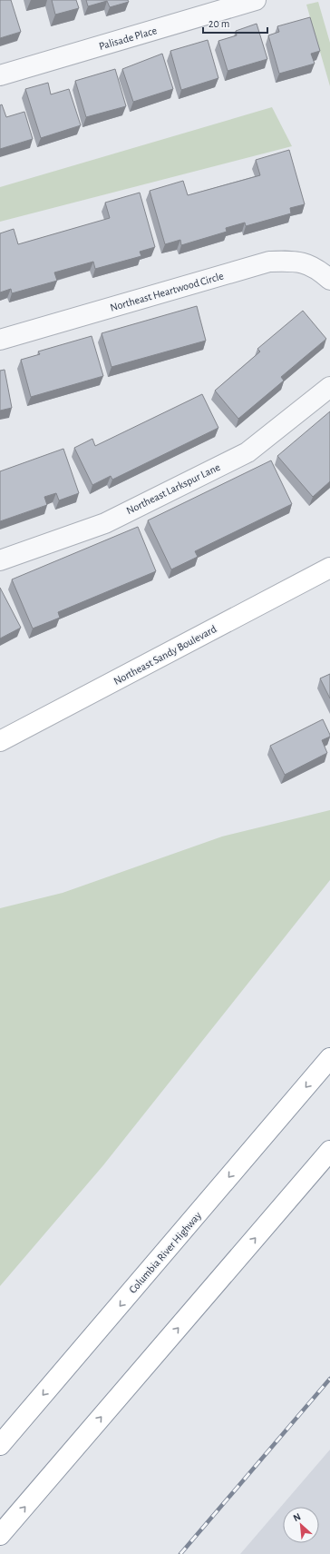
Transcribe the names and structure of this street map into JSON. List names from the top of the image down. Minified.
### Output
{"streets":{"main road":["Northeast Sandy Boulevard","Columbia River Highway"],"street":["Palisade Place","Northeast Heartwood Circle","Northeast Larkspur Lane"]},"scale_bar":"20 m","north":"top left"}
